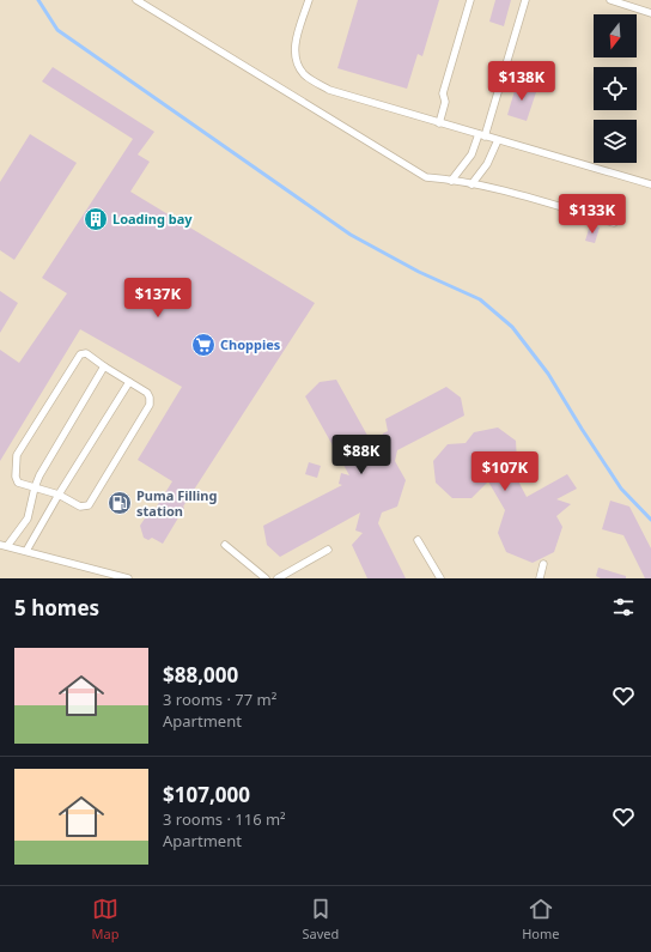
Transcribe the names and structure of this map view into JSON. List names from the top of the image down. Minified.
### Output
{"places":{"building":["Loading bay"],"supermarket":["Choppies"],"fuel station":["Puma Filling station"]},"north":"bottom","page":{"price":["$138K","$133K","$137K","$88K","$107K"],"heading":"5 homes","list":[{"name":"$88,000","note":"3 rooms · 77 m² · Apartment"},{"name":"$107,000","note":"3 rooms · 116 m² · Apartment"}],"tabs":["Map","Saved","Home"]}}
